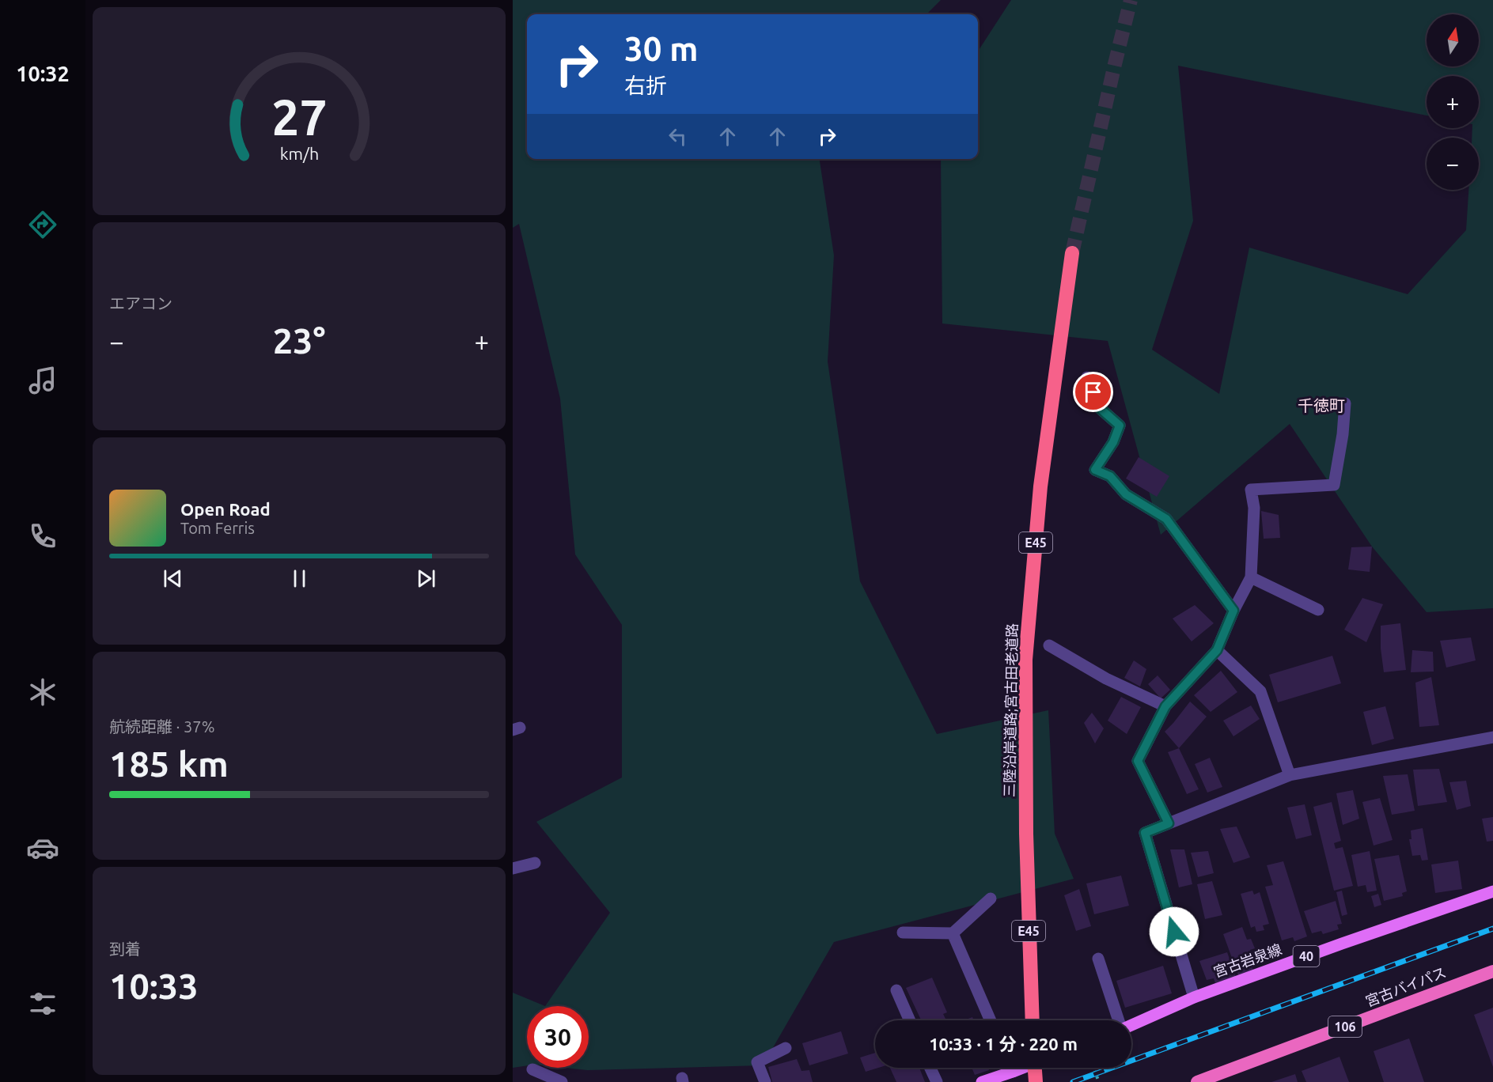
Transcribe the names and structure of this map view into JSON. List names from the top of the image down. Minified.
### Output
{"streets":{"highway":["E45","三陸沿岸道路;宮古田老道路","宮古バイパス","106"],"main road":["40","宮古岩泉線"]},"districts":["千徳町"],"north":"top","page":{"tabs":"10:32","map_buttons":["+","−"],"turn":["30 m","右折"],"tile":["エアコン",["航続距離 · 37%","185 km"],["到着","10:33"]],"heat":["−","23°","+"],"song":["Open Road","Tom Ferris"],"limit":"30","trip":"10:33 · 1 分 · 220 m","gauge":["27","km/h"]}}
